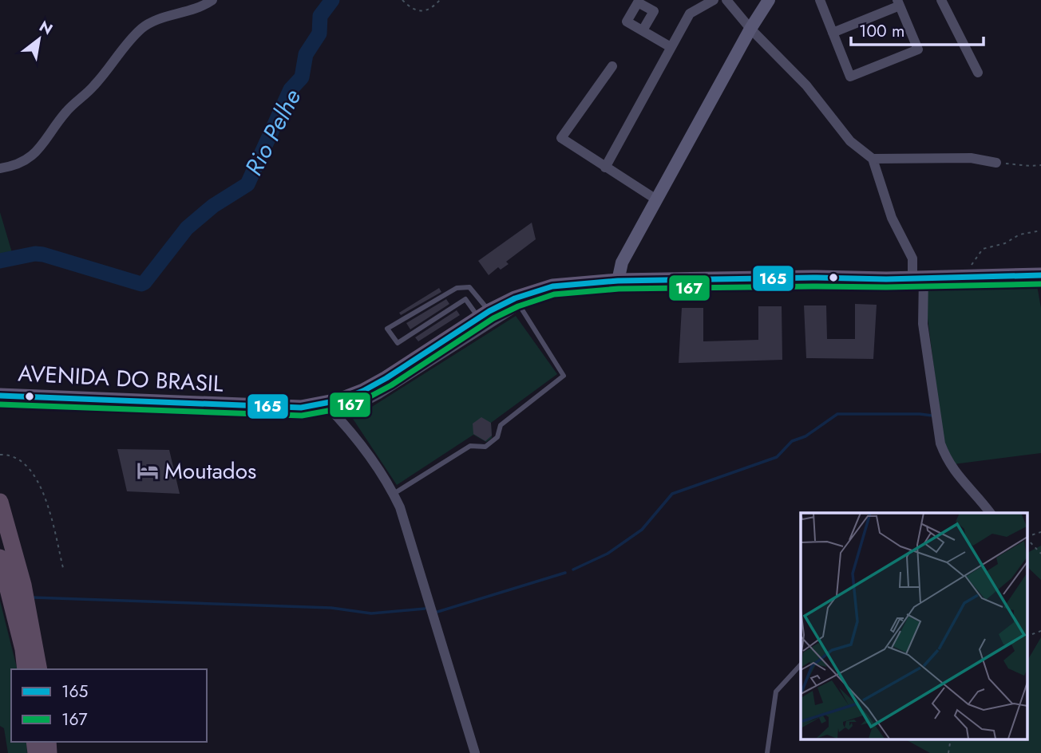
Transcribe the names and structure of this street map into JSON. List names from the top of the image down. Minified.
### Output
{"streets":{"main road":["AVENIDA DO BRASIL"]},"water":["Rio Pelhe"],"places":{"hotel":["Moutados"]},"lines":["transit line 165","transit line 167"],"legend":["165","167"],"scale_bar":"100 m","north":"top right"}
